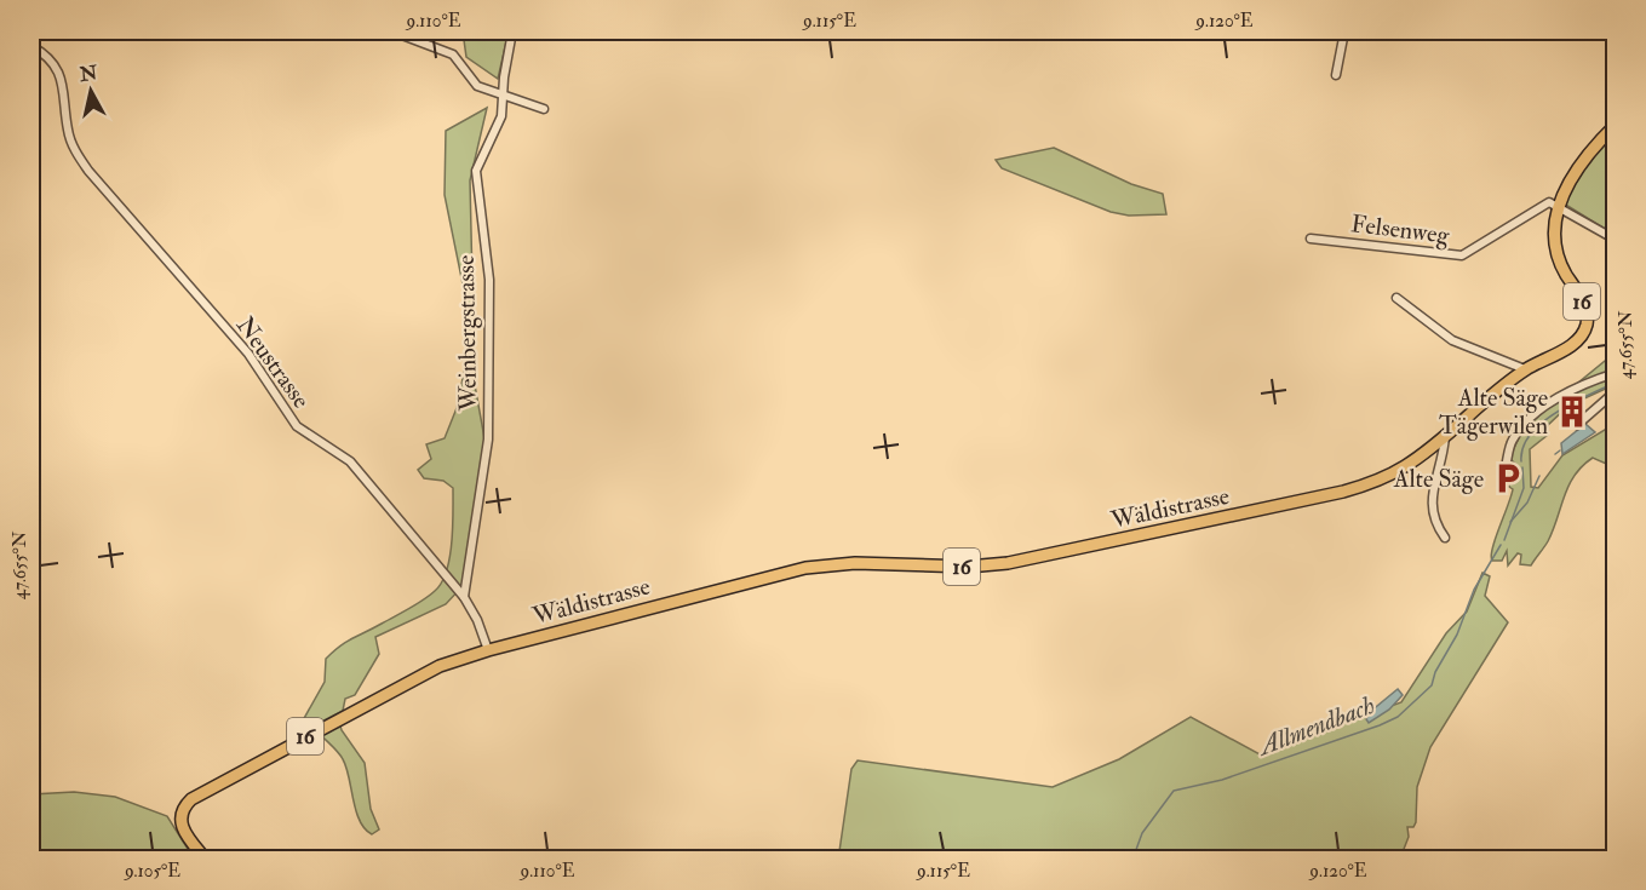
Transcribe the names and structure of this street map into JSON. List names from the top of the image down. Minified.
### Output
{"streets":{"main road":["16","Wäldistrasse"],"street":["Felsenweg","Weinbergstrasse","Neustrasse"]},"crossings":[["Felsenweg","Wäldistrasse"],["16","Neustrasse"],["16","Wäldistrasse"],["Weinbergstrasse","Neustrasse"],["Neustrasse","Wäldistrasse"]],"water":["Allmendbach"],"places":{"building":["Alte Säge Tägerwilen"],"parking":["Alte Säge"]},"north":"top","coordinates":["9.110°E","9.115°E","9.120°E","47.655°N","9.105°E"]}
